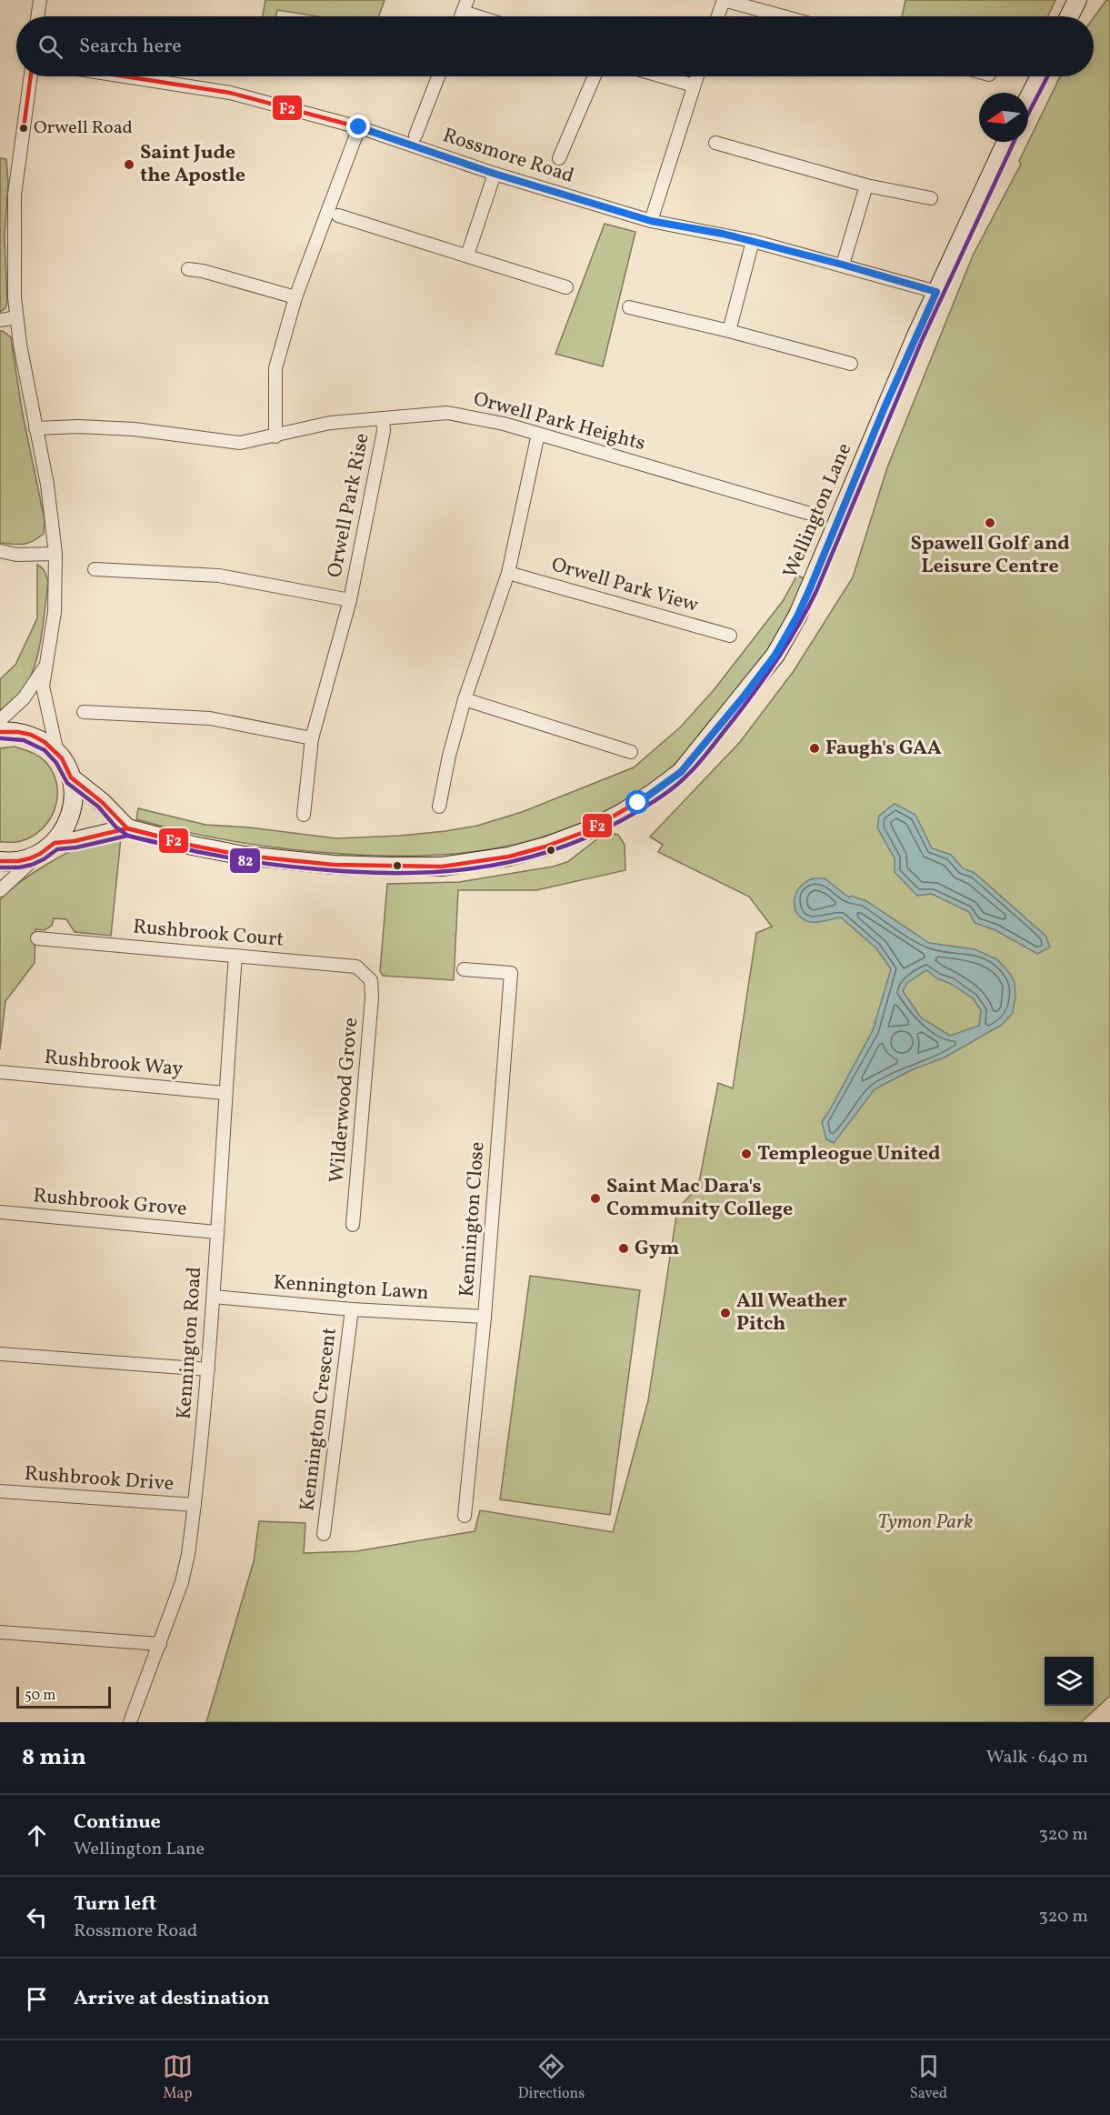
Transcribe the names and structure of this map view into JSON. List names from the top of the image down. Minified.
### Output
{"streets":{"street":["Rossmore Road","Orwell Park Heights","Orwell Park Rise","Wellington Lane","Orwell Park View","Rushbrook Court","Rushbrook Way","Wilderwood Grove","Rushbrook Grove","Kennington Close","Kennington Lawn","Kennington Road","Kennington Crescent","Rushbrook Drive"]},"crossings":[["Rossmore Road","Wellington Lane"],["Orwell Park Heights","Orwell Park Rise"],["Rushbrook Court","Wilderwood Grove"],["Rushbrook Court","Kennington Road"],["Rushbrook Way","Kennington Road"],["Rushbrook Grove","Kennington Road"],["Kennington Close","Kennington Lawn"],["Kennington Lawn","Kennington Road"],["Kennington Lawn","Kennington Crescent"],["Kennington Road","Rushbrook Drive"]],"parks":["Tymon Park"],"places":["Orwell Road","Saint Jude the Apostle","Spawell Golf and Leisure Centre","Faugh's GAA","Templeogue United","Saint Mac Dara's Community College","Gym","All Weather Pitch"],"lines":["transit line F2","transit line 82"],"scale_bar":"50 m","north":"left","page":{"search":"Search here","scale":"50 m","heading":["8 min","Walk · 640 m"],"list":[["Continue","Wellington Lane","320 m"],["Turn left","Rossmore Road","320 m"],"Arrive at destination"],"nav":["Map","Directions","Saved"]}}
